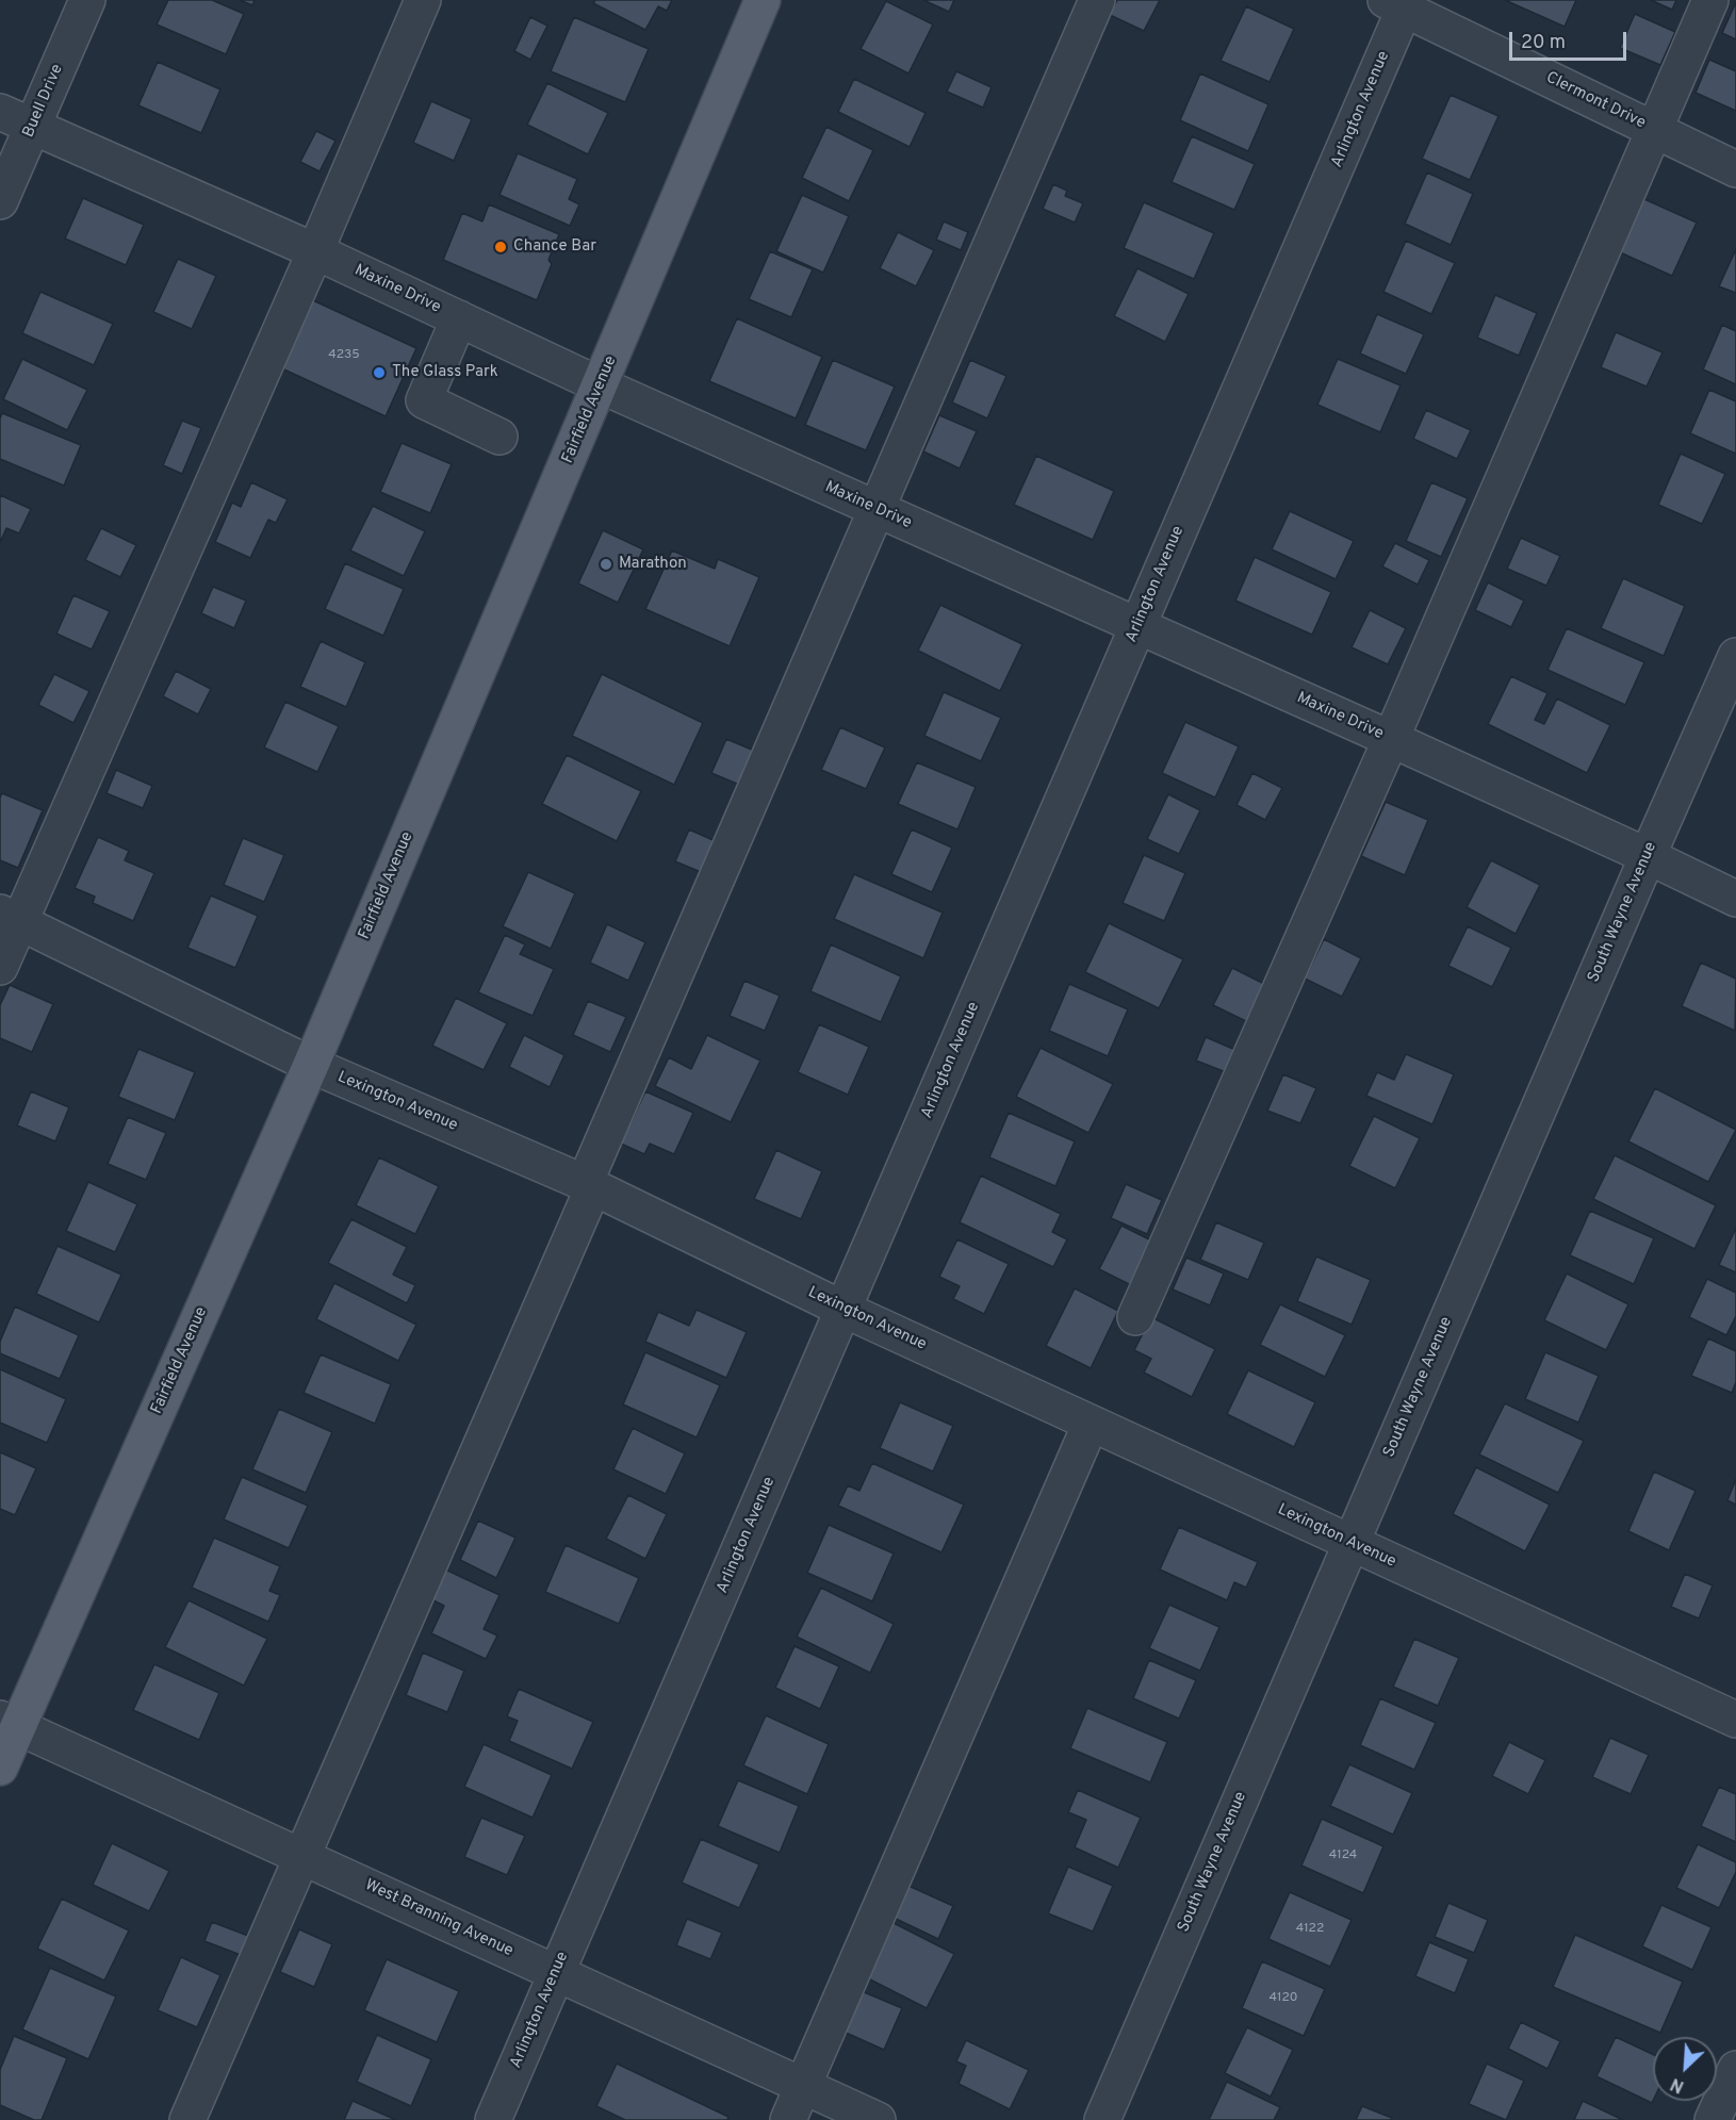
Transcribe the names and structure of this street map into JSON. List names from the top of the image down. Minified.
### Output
{"streets":{"main road":["Fairfield Avenue"],"street":["Buell Drive","Clermont Drive","Arlington Avenue","Maxine Drive","South Wayne Avenue","Lexington Avenue","West Branning Avenue"]},"crossings":[["Buell Drive","Maxine Drive"],["Clermont Drive","Arlington Avenue"],["Arlington Avenue","Maxine Drive"],["Arlington Avenue","Lexington Avenue"],["Arlington Avenue","West Branning Avenue"],["Maxine Drive","Fairfield Avenue"],["Maxine Drive","South Wayne Avenue"],["Fairfield Avenue","Lexington Avenue"],["Fairfield Avenue","West Branning Avenue"],["South Wayne Avenue","Lexington Avenue"]],"places":["Chance Bar","The Glass Park","Marathon"],"house_numbers":["4235","4124","4122","4120"],"scale_bar":"20 m","north":"bottom left"}
